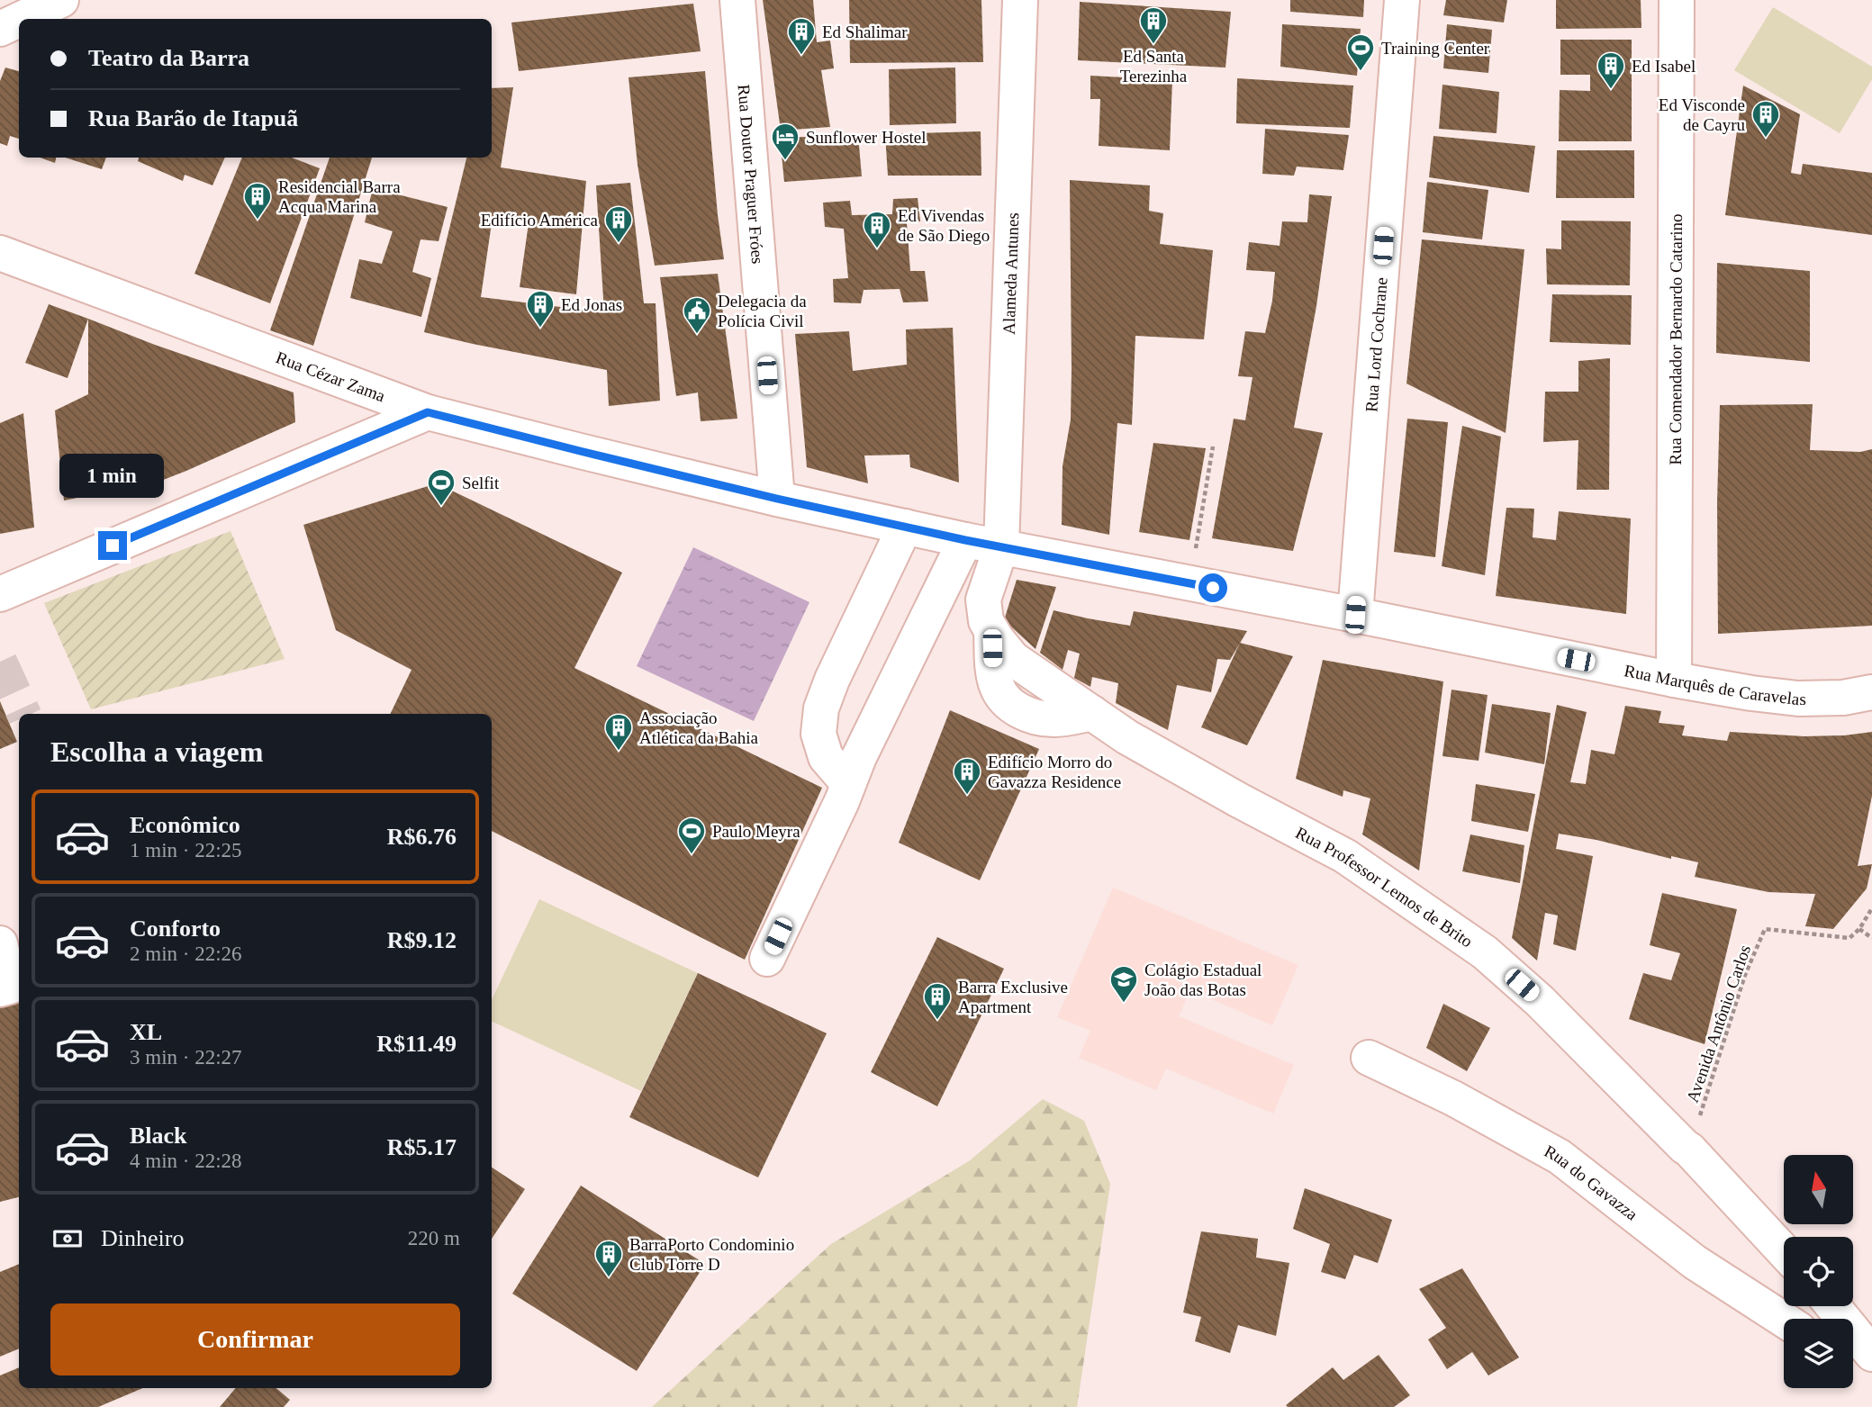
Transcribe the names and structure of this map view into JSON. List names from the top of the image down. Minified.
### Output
{"streets":{"street":["Rua Doutor Praguer Fróes","Alameda Antunes","Rua Comendador Bernardo Catarino","Rua Lord Cochrane","Rua Cézar Zama","Rua Marquês de Caravelas","Rua Professor Lemos de Brito","Rua do Gavazza"],"path":["Avenida Antônio Carlos"]},"crossings":[["Rua Doutor Praguer Fróes","Rua Cézar Zama"],["Alameda Antunes","Rua Cézar Zama"],["Alameda Antunes","Rua Marquês de Caravelas"],["Alameda Antunes","Rua Professor Lemos de Brito"],["Rua Comendador Bernardo Catarino","Rua Marquês de Caravelas"],["Rua Lord Cochrane","Rua Marquês de Caravelas"],["Rua Cézar Zama","Rua Marquês de Caravelas"],["Rua Cézar Zama","Rua Professor Lemos de Brito"],["Rua Marquês de Caravelas","Rua Professor Lemos de Brito"],["Rua Professor Lemos de Brito","Avenida Antônio Carlos"]],"places":{"building":["Ed Santa Terezinha","Ed Shalimar","Ed Isabel","Ed Visconde de Cayru","Residencial Barra Acqua Marina","Edifício América","Ed Vivendas de São Diego","Ed Jonas","Associação Atlética da Bahia","Edifício Morro do Gavazza Residence","Barra Exclusive Apartment","BarraPorto Condominio Club Torre D"],"sports":["Training Center","Selfit","Paulo Meyra"],"hotel":["Sunflower Hostel"],"public building":["Delegacia da Polícia Civil"],"school or university":["Colágio Estadual João das Botas"]},"north":"top","page":{"banner":["Teatro da Barra","Rua Barão de Itapuã"],"bubble":"1 min","heading":"Escolha a viagem","list":[{"name":"Econômico","note":"1 min · 22:25","value":"R$6.76"},{"name":"Conforto","note":"2 min · 22:26","value":"R$9.12"},{"name":"XL","note":"3 min · 22:27","value":"R$11.49"},{"name":"Black","note":"4 min · 22:28","value":"R$5.17"}],"pay":["Dinheiro","220 m"],"buttons":"Confirmar"}}
